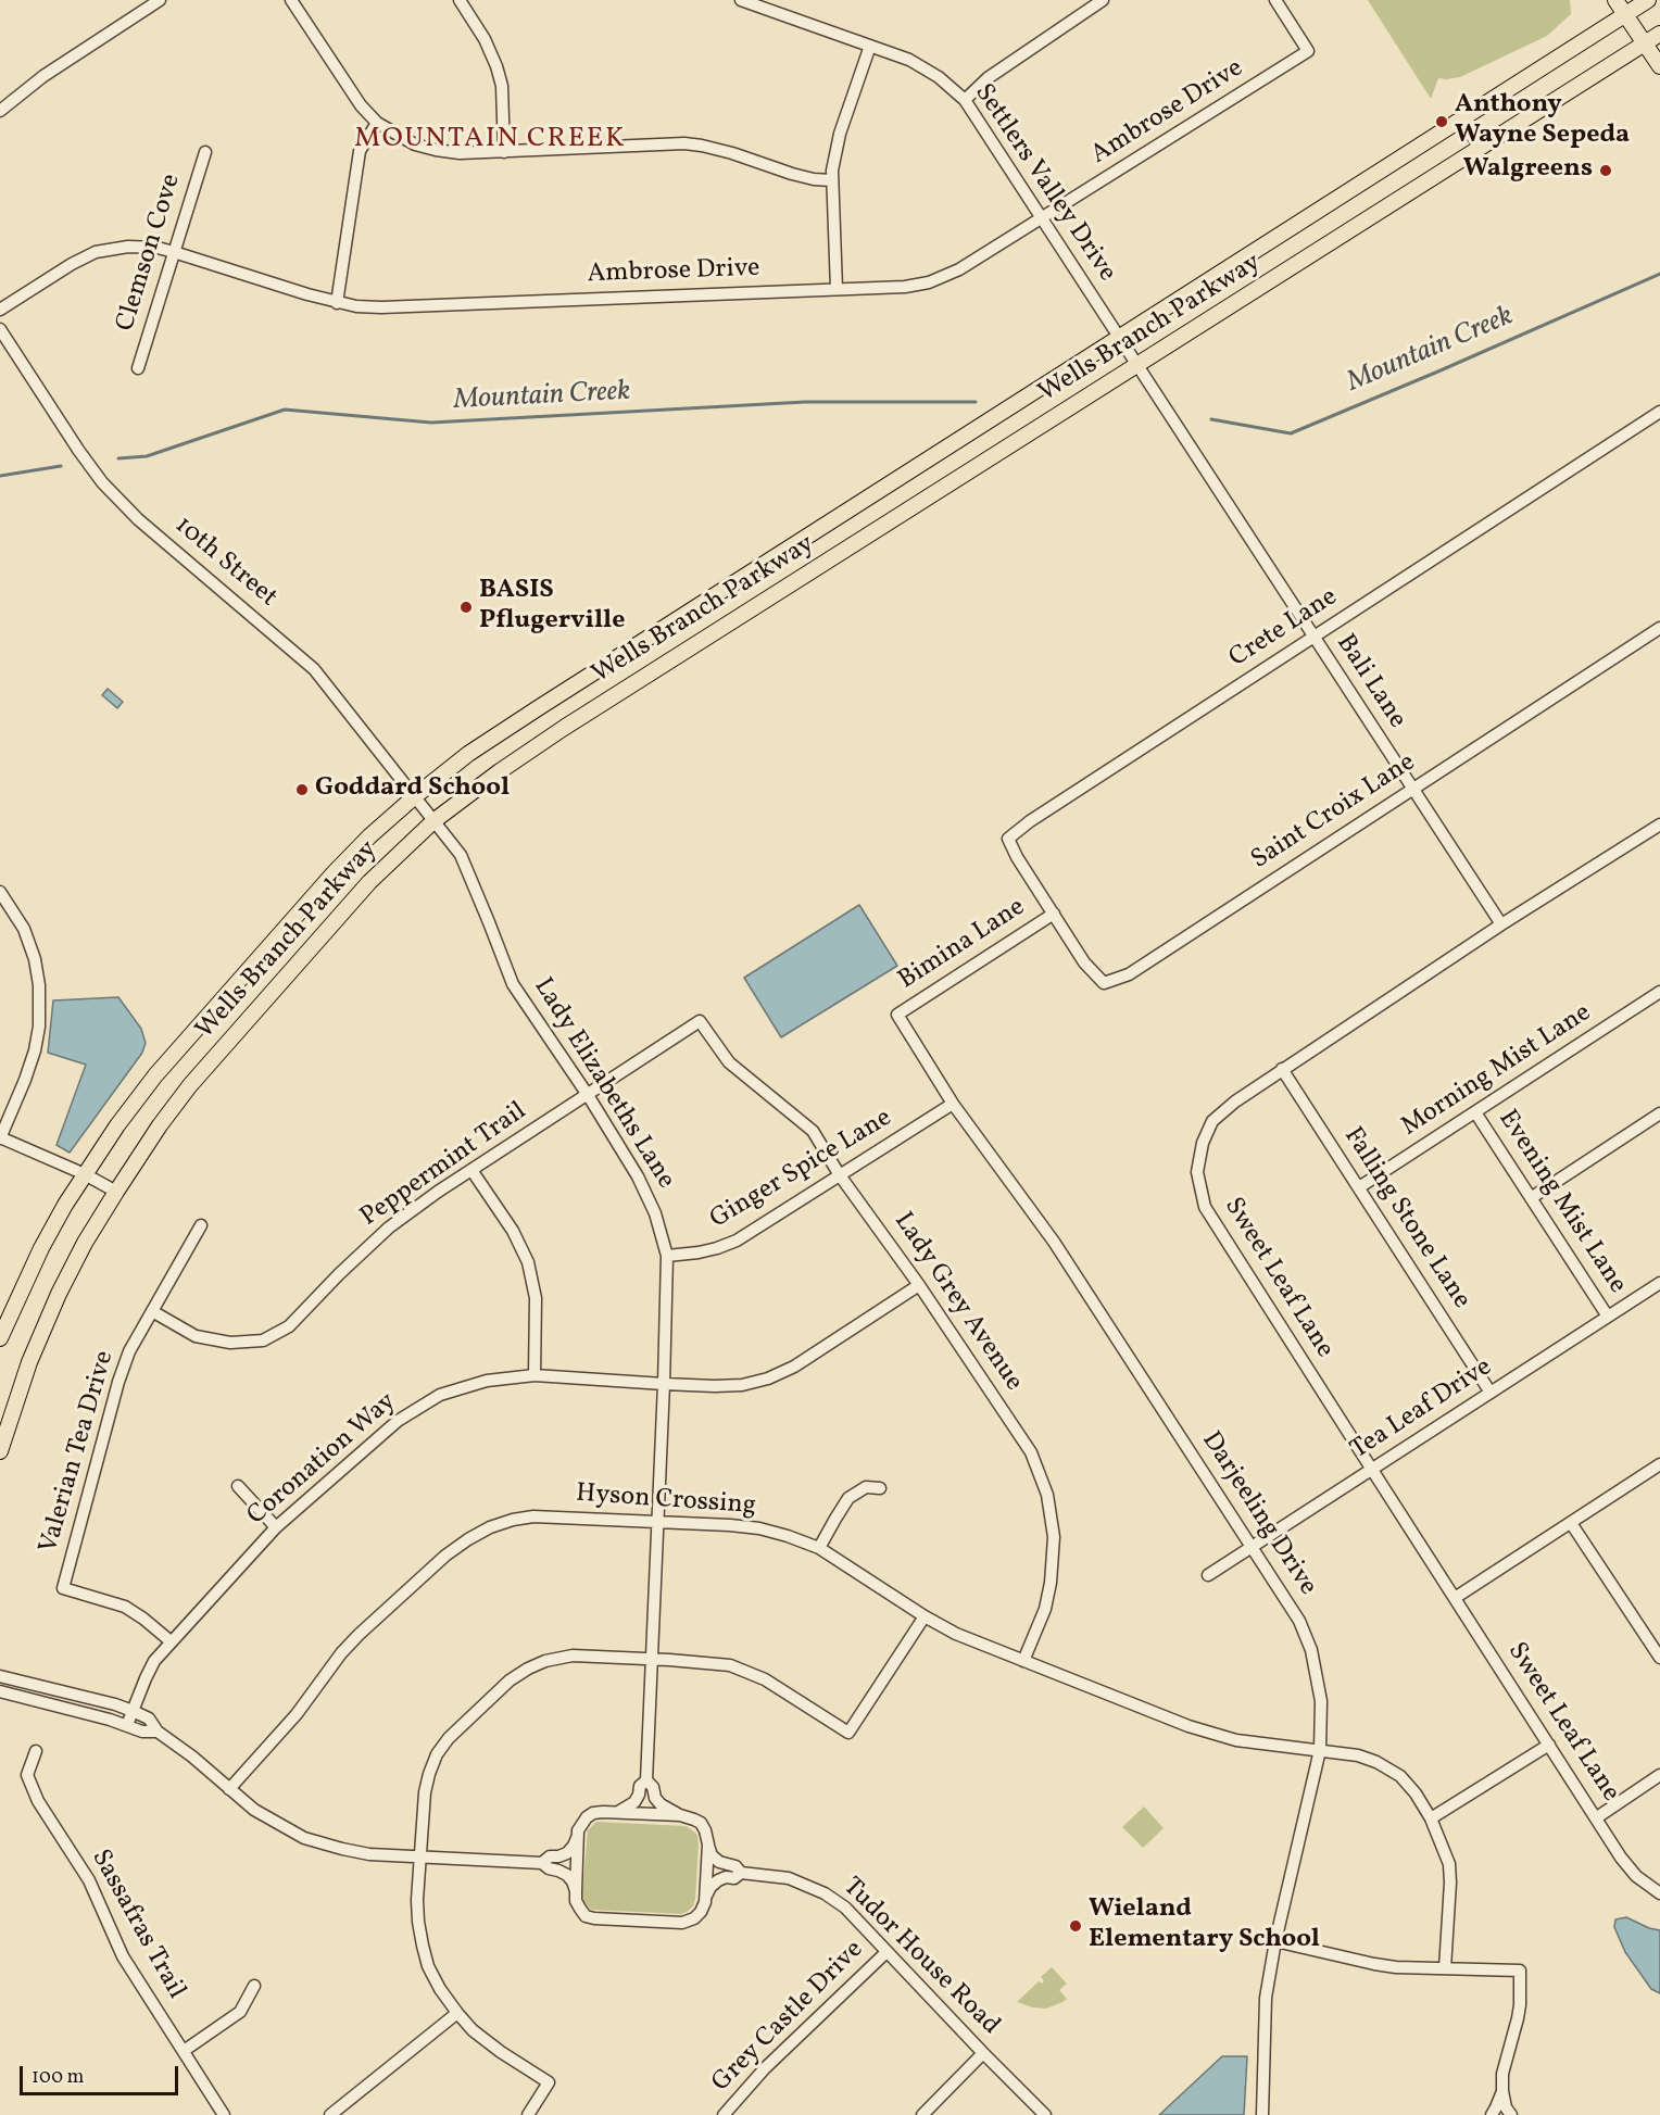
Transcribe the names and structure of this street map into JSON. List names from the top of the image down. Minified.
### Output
{"streets":{"main road":["Wells Branch Parkway"],"street":["Ambrose Drive","Settlers Valley Drive","Clemson Cove","10th Street","Crete Lane","Bali Lane","Saint Croix Lane","Bimina Lane","Morning Mist Lane","Lady Elizabeths Lane","Peppermint Trail","Ginger Spice Lane","Evening Mist Lane","Falling Stone Lane","Sweet Leaf Lane","Lady Grey Avenue","Tea Leaf Drive","Valerian Tea Drive","Coronation Way","Hyson Crossing","Darjeeling Drive","Sassafras Trail","Tudor House Road","Grey Castle Drive"]},"crossings":[["Ambrose Drive","Settlers Valley Drive"],["Ambrose Drive","Clemson Cove"],["Settlers Valley Drive","Wells Branch Parkway"],["Settlers Valley Drive","Bali Lane"],["Wells Branch Parkway","10th Street"],["Wells Branch Parkway","Bali Lane"],["Wells Branch Parkway","Lady Elizabeths Lane"],["10th Street","Lady Elizabeths Lane"],["Crete Lane","Bali Lane"],["Crete Lane","Saint Croix Lane"],["Crete Lane","Bimina Lane"],["Bali Lane","Saint Croix Lane"],["Bali Lane","Sweet Leaf Lane"],["Saint Croix Lane","Bimina Lane"],["Bimina Lane","Darjeeling Drive"],["Morning Mist Lane","Evening Mist Lane"],["Morning Mist Lane","Falling Stone Lane"],["Lady Elizabeths Lane","Peppermint Trail"],["Lady Elizabeths Lane","Ginger Spice Lane"],["Lady Elizabeths Lane","Coronation Way"],["Lady Elizabeths Lane","Hyson Crossing"],["Peppermint Trail","Lady Grey Avenue"],["Peppermint Trail","Valerian Tea Drive"],["Ginger Spice Lane","Lady Grey Avenue"],["Ginger Spice Lane","Darjeeling Drive"],["Evening Mist Lane","Tea Leaf Drive"],["Falling Stone Lane","Sweet Leaf Lane"],["Falling Stone Lane","Tea Leaf Drive"],["Sweet Leaf Lane","Tea Leaf Drive"],["Lady Grey Avenue","Coronation Way"],["Lady Grey Avenue","Hyson Crossing"],["Tea Leaf Drive","Darjeeling Drive"],["Valerian Tea Drive","Coronation Way"],["Coronation Way","Tudor House Road"],["Hyson Crossing","Darjeeling Drive"],["Hyson Crossing","Tudor House Road"],["Tudor House Road","Grey Castle Drive"]],"districts":["MOUNTAIN CREEK"],"water":["Mountain Creek"],"places":["Anthony Wayne Sepeda","Walgreens","BASIS Pflugerville","Goddard School","Wieland Elementary School"],"scale_bar":"100 m"}
